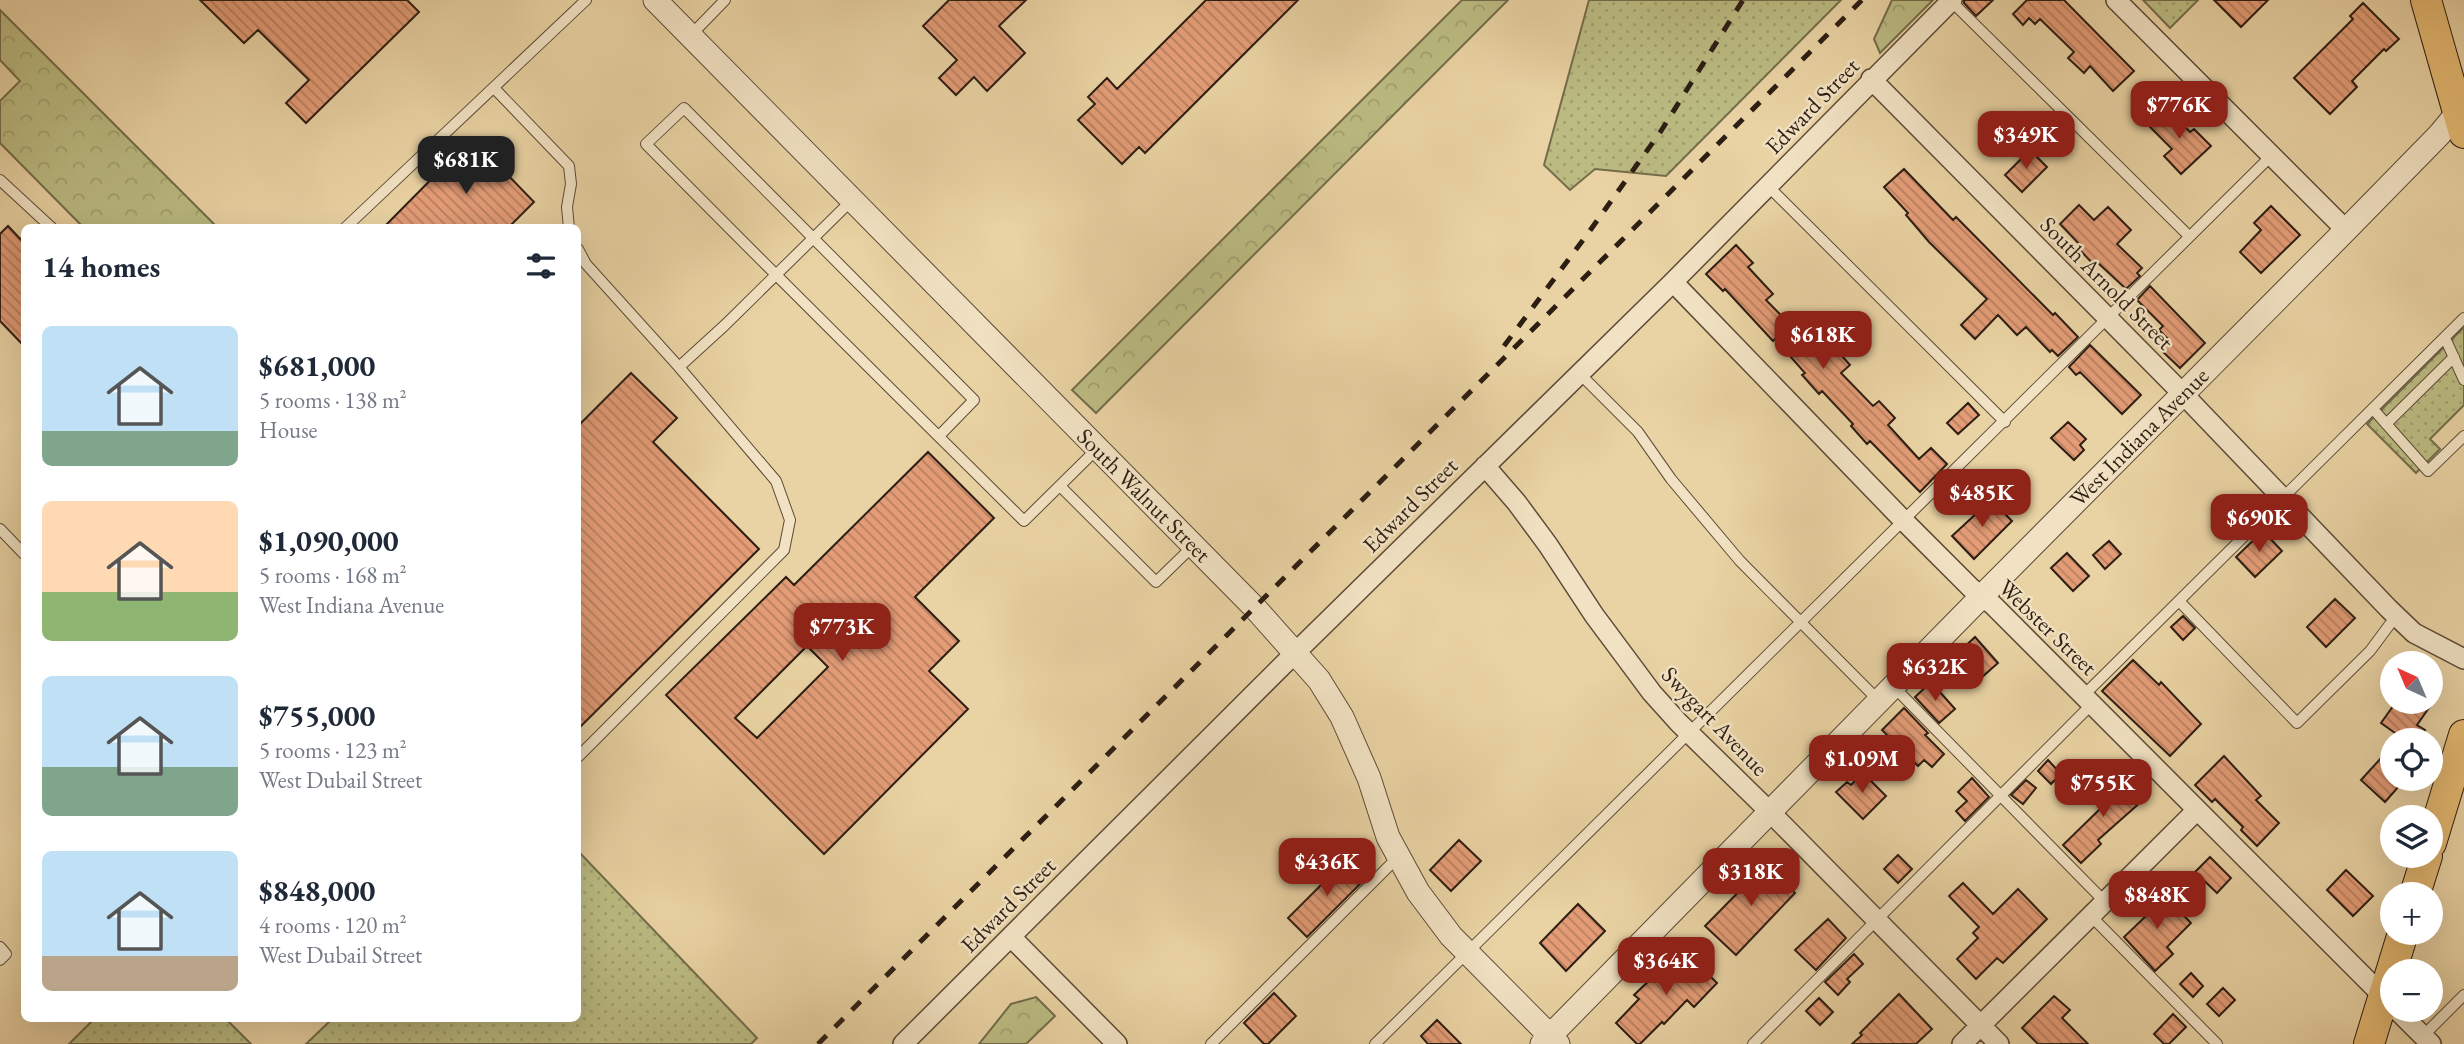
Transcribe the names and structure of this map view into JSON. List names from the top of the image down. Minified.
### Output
{"streets":{"street":["Edward Street","South Arnold Street","West Indiana Avenue","South Walnut Street","Webster Street","Swygart Avenue"]},"crossings":[["Edward Street","South Arnold Street"],["Edward Street","South Walnut Street"],["Edward Street","Webster Street"],["Edward Street","Swygart Avenue"],["South Arnold Street","West Indiana Avenue"],["West Indiana Avenue","South Walnut Street"],["West Indiana Avenue","Webster Street"],["West Indiana Avenue","Swygart Avenue"]],"north":"top left","page":{"price":["$776K","$349K","$681K","$618K","$485K","$690K","$773K","$632K","$1.09M","$755K","$436K","$318K","$848K","$364K"],"heading":"14 homes","list":[{"name":"$681,000","note":"5 rooms · 138 m² · House"},{"name":"$1,090,000","note":"5 rooms · 168 m² · West Indiana Avenue"},{"name":"$755,000","note":"5 rooms · 123 m² · West Dubail Street"},{"name":"$848,000","note":"4 rooms · 120 m² · West Dubail Street"}],"map_buttons":["+","−"]}}
